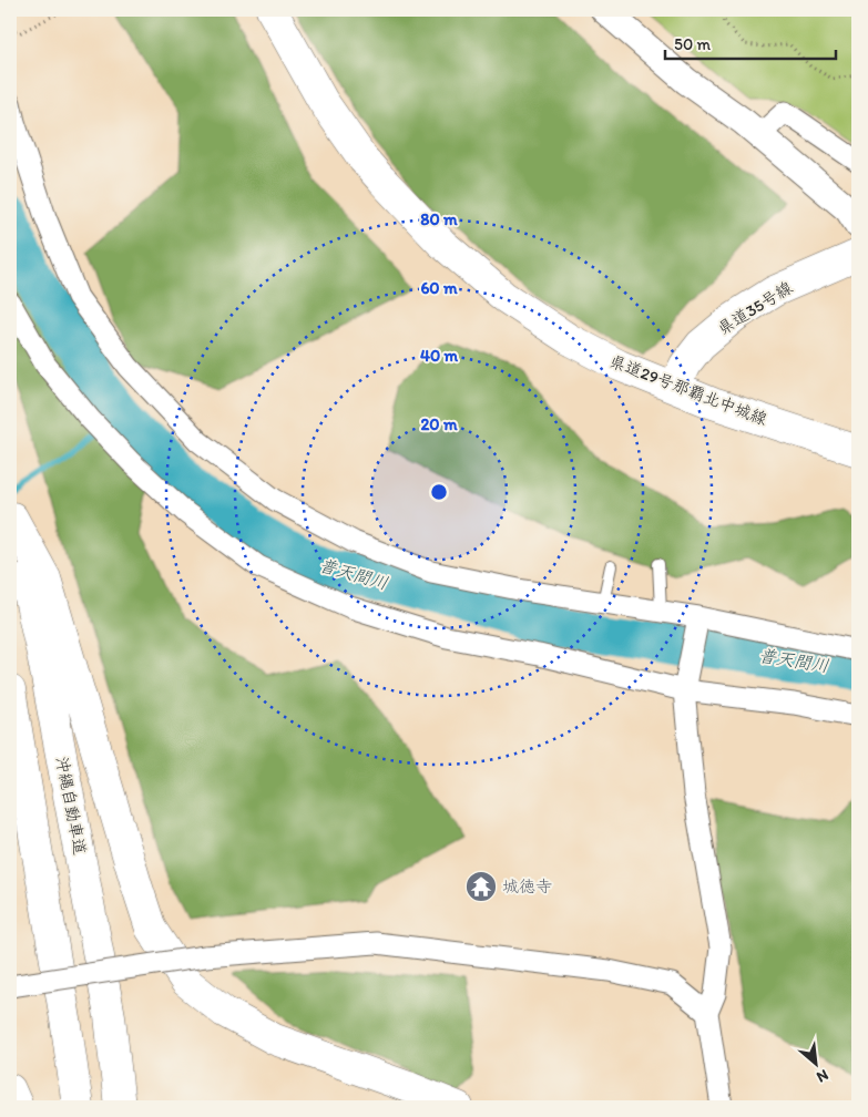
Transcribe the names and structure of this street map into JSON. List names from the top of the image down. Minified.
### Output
{"streets":{"main road":["県道35号線","県道29号那覇北中城線","沖縄自動車道"]},"crossings":[["県道35号線","県道29号那覇北中城線"]],"water":["普天間川"],"places":{"temple":["城徳寺"]},"scale_bar":"50 m","north":"bottom right","rings":["80 m","60 m","40 m","20 m"]}
